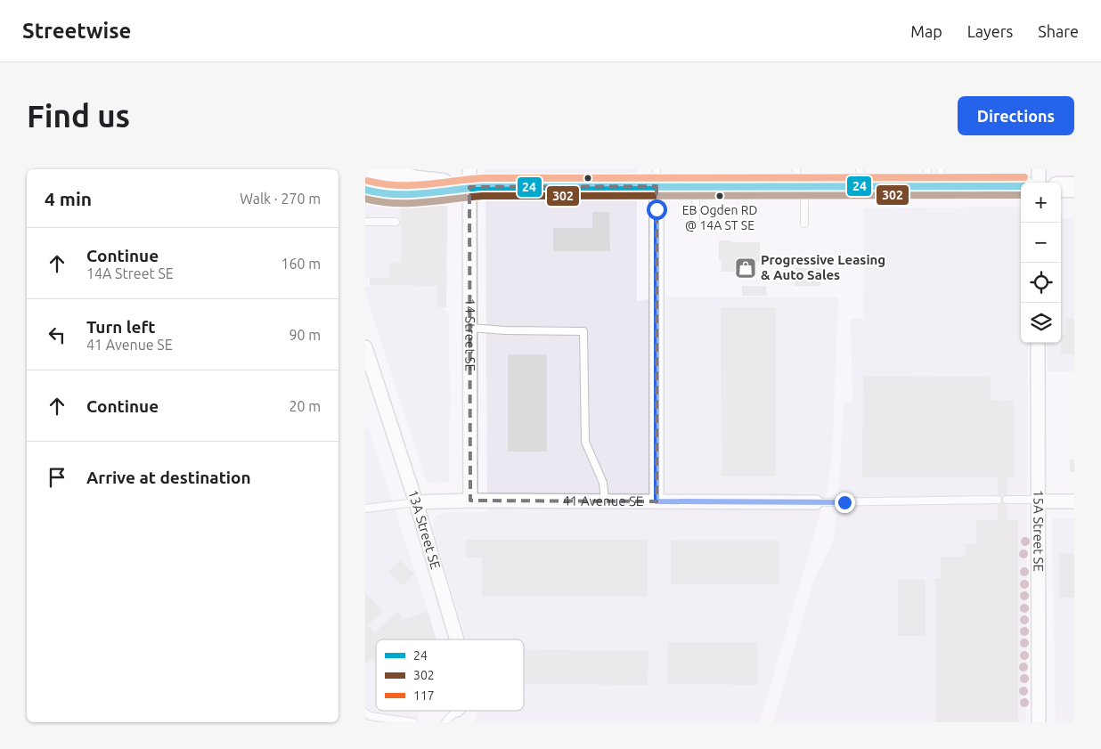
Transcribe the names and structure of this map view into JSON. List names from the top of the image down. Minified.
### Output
{"streets":{"street":["14 Street SE","41 Avenue SE","13A Street SE","15A Street SE"]},"crossings":[["14 Street SE","41 Avenue SE"],["41 Avenue SE","13A Street SE"]],"places":{"other":["EB Ogden RD @ 14A ST SE"],"shop":["Progressive Leasing & Auto Sales"]},"lines":["transit line 117","transit line 24","transit line 302"],"legend":["24","302","117"],"page":{"header":"Streetwise","nav":["Map","Layers","Share"],"buttons":"Directions","title":"Find us","heading":["4 min","Walk · 270 m"],"map_buttons":["+","−"],"list":[["Continue","14A Street SE","160 m"],["Turn left","41 Avenue SE","90 m"],["Continue","20 m"],"Arrive at destination"]}}
